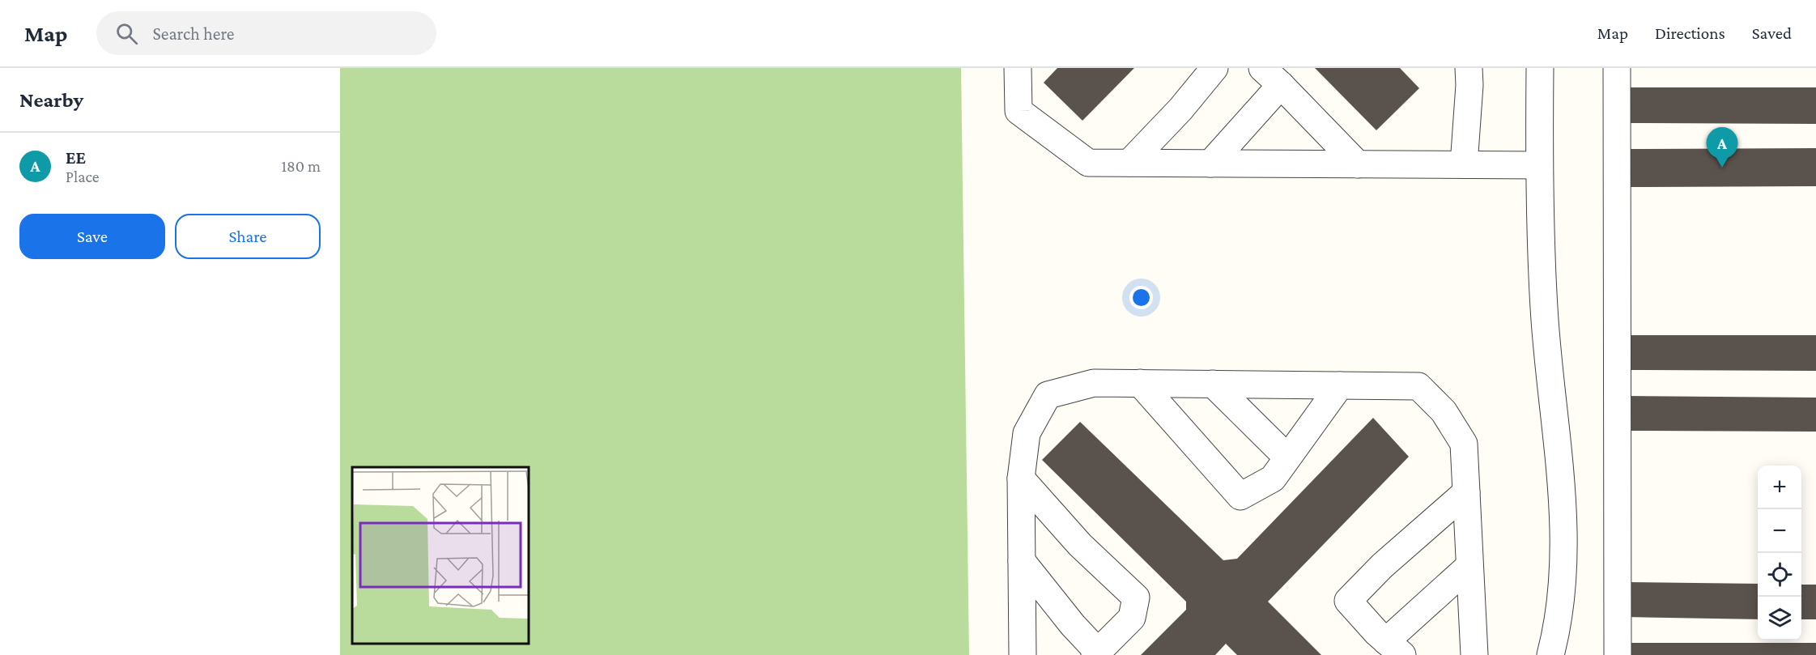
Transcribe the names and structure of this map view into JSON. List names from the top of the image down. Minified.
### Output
{"page":{"header":"Map","search":"Search here","nav":["Map","Directions","Saved"],"heading":"Nearby","pins":"A","list":[{"mark":"A","name":"EE","note":"Place","value":"180 m"}],"buttons":["Save","Share"],"map_buttons":["+","−"]}}
